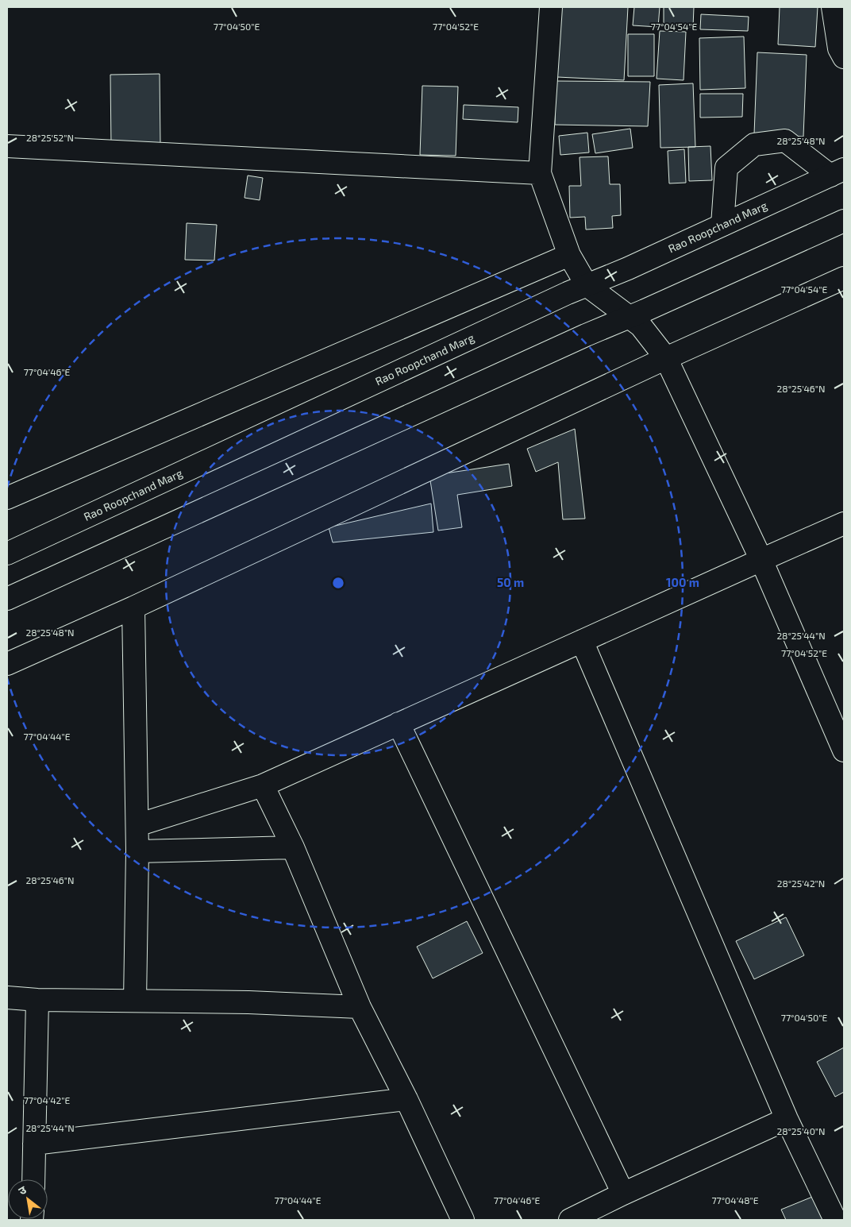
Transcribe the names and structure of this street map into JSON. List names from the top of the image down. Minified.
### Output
{"streets":{"street":["Rao Roopchand Marg"]},"north":"top left","coordinates":["77°04'50\"E","77°04'52\"E","77°04'54\"E","28°25'52\"N","28°25'48\"N","77°04'46\"E","28°25'46\"N","28°25'44\"N","77°04'44\"E","28°25'42\"N","77°04'42\"E","28°25'40\"N","77°04'48\"E"],"rings":["50 m","100 m"]}
